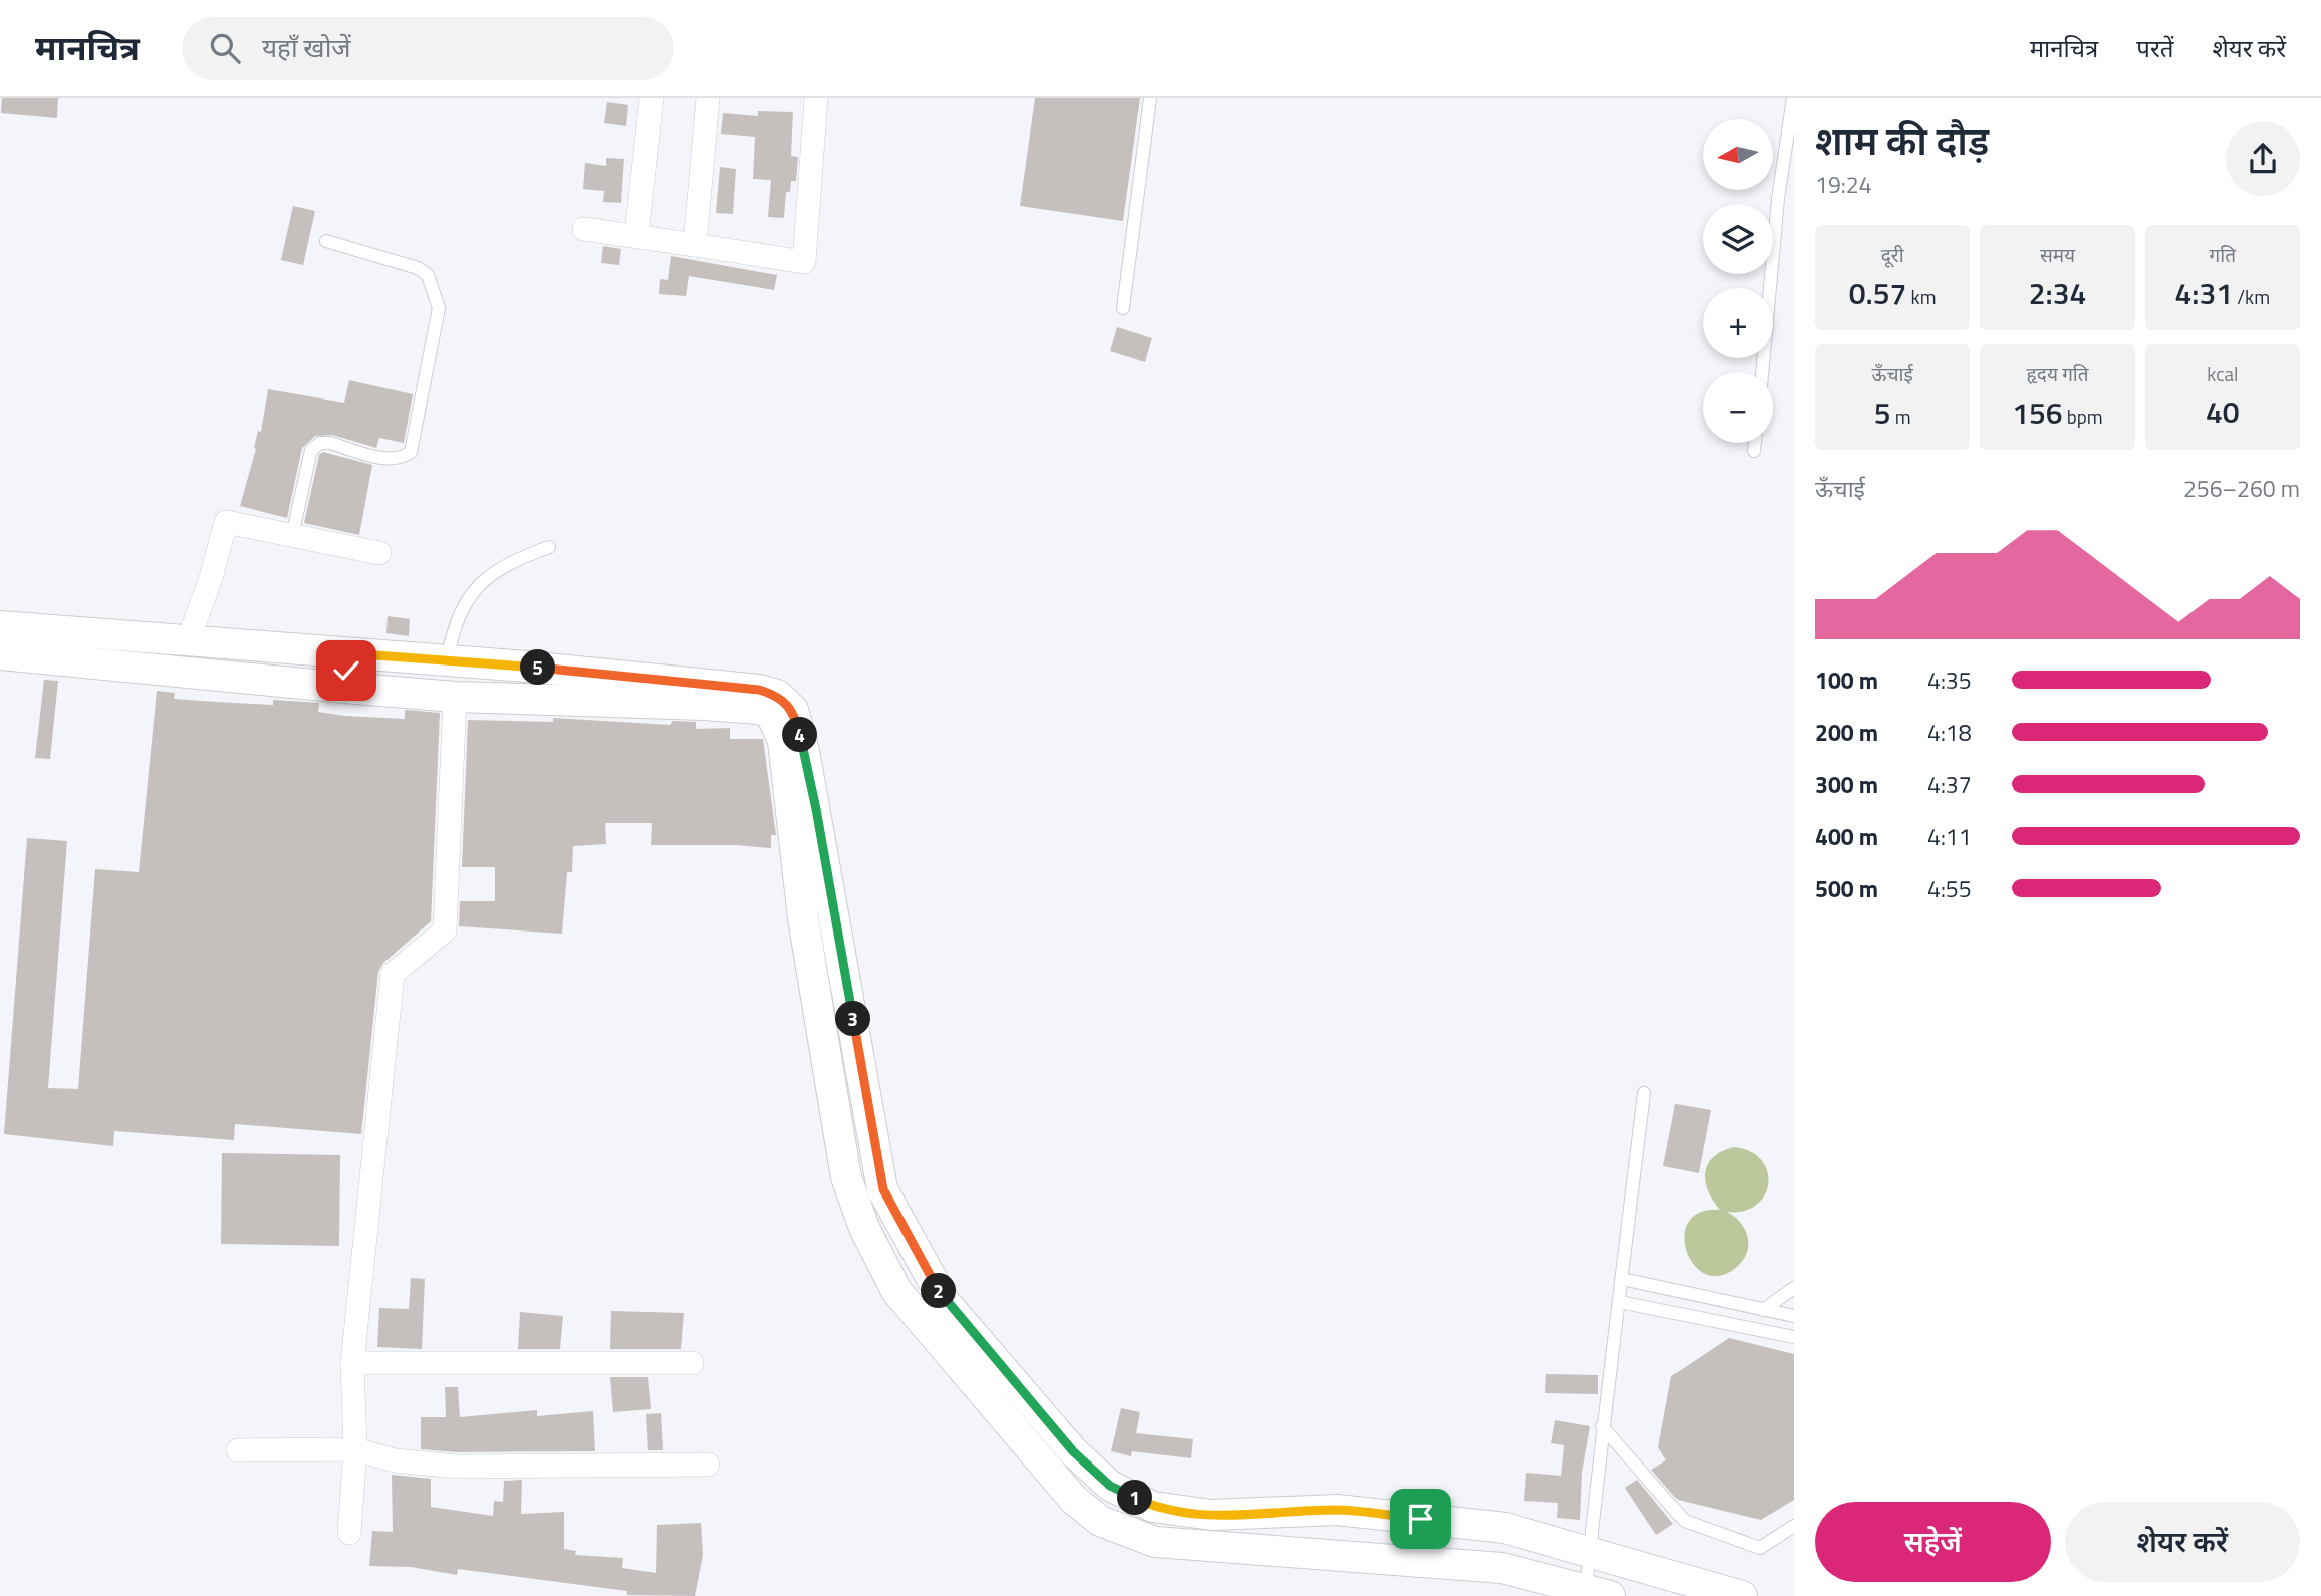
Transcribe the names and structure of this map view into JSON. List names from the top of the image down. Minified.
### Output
{"north":"left","page":{"header":"मानचित्र","search":"यहाँ खोजें","nav":["मानचित्र","परतें","शेयर करें"],"heading":["शाम की दौड़","19:24"],"map_buttons":["+","−"],"stats":[["दूरी","0.57 km"],["समय","2:34"],["गति","4:31 /km"],["ऊँचाई","5 m"],["हृदय गति","156 bpm"],["kcal","40"]],"chart":["ऊँचाई","256–260 m"],"pins":["5","4","3","2","1"],"list":[{"name":"100 m","note":"4:35"},{"name":"200 m","note":"4:18"},{"name":"300 m","note":"4:37"},{"name":"400 m","note":"4:11"},{"name":"500 m","note":"4:55"}],"buttons":["सहेजें","शेयर करें"]}}
